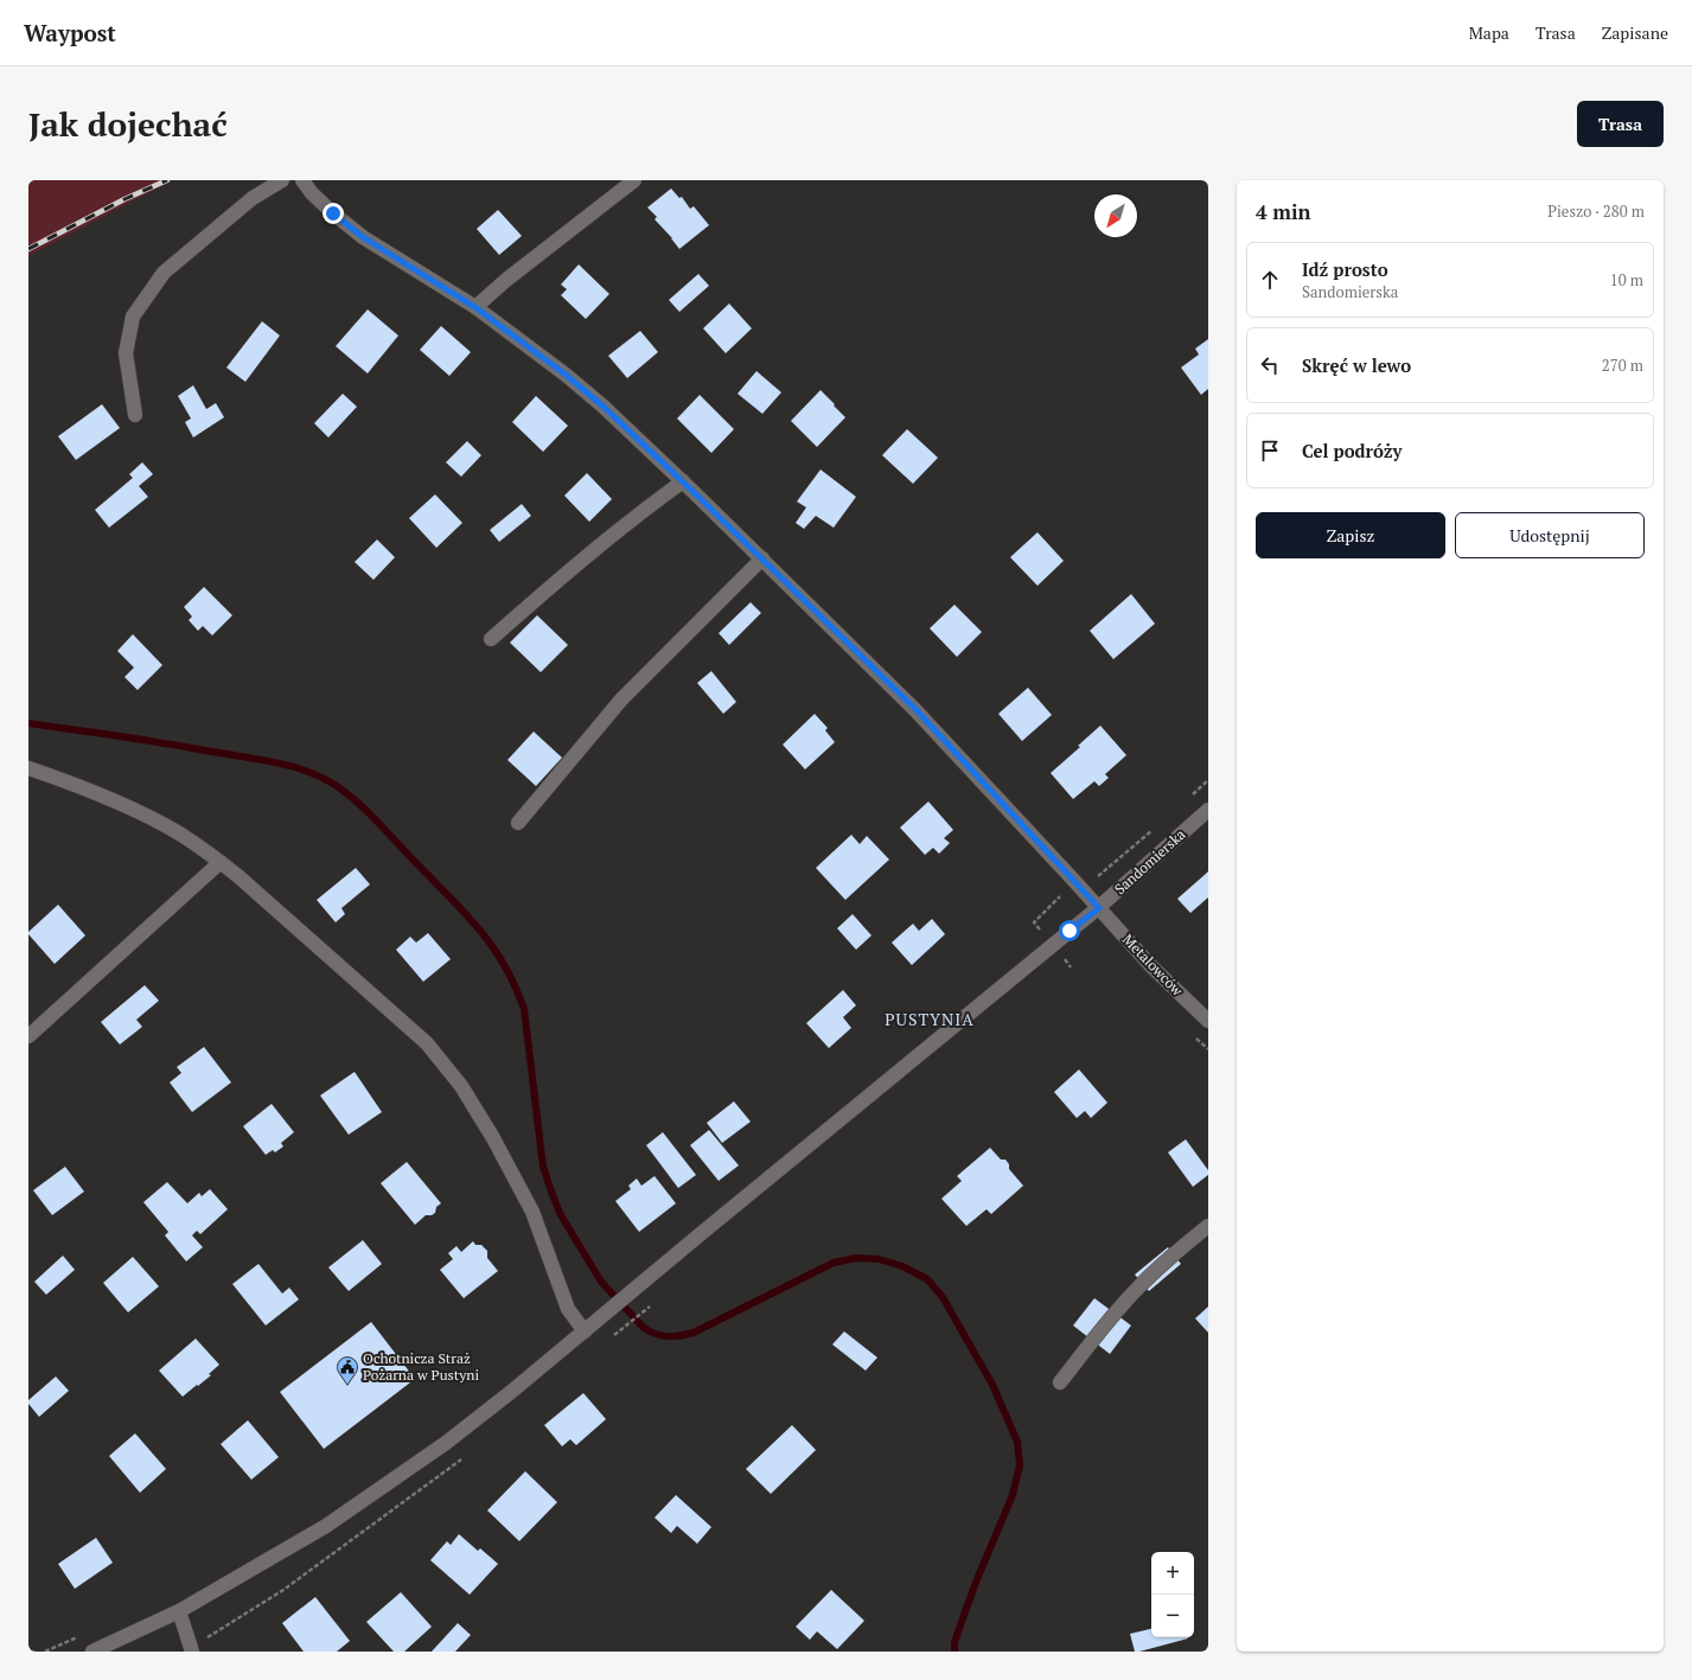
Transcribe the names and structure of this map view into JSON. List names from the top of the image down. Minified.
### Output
{"streets":{"street":["Sandomierska","Metalowców"]},"crossings":[["Sandomierska","Metalowców"]],"districts":["PUSTYNIA"],"places":{"public building":["Ochotnicza Straż Pożarna w Pustyni"]},"north":"bottom left","page":{"header":"Waypost","nav":["Mapa","Trasa","Zapisane"],"buttons":["Trasa",["Zapisz","Udostępnij"]],"title":"Jak dojechać","heading":["4 min","Pieszo · 280 m"],"list":[["Idź prosto","Sandomierska","10 m"],["Skręć w lewo","270 m"],"Cel podróży"],"map_buttons":["+","−"]}}
